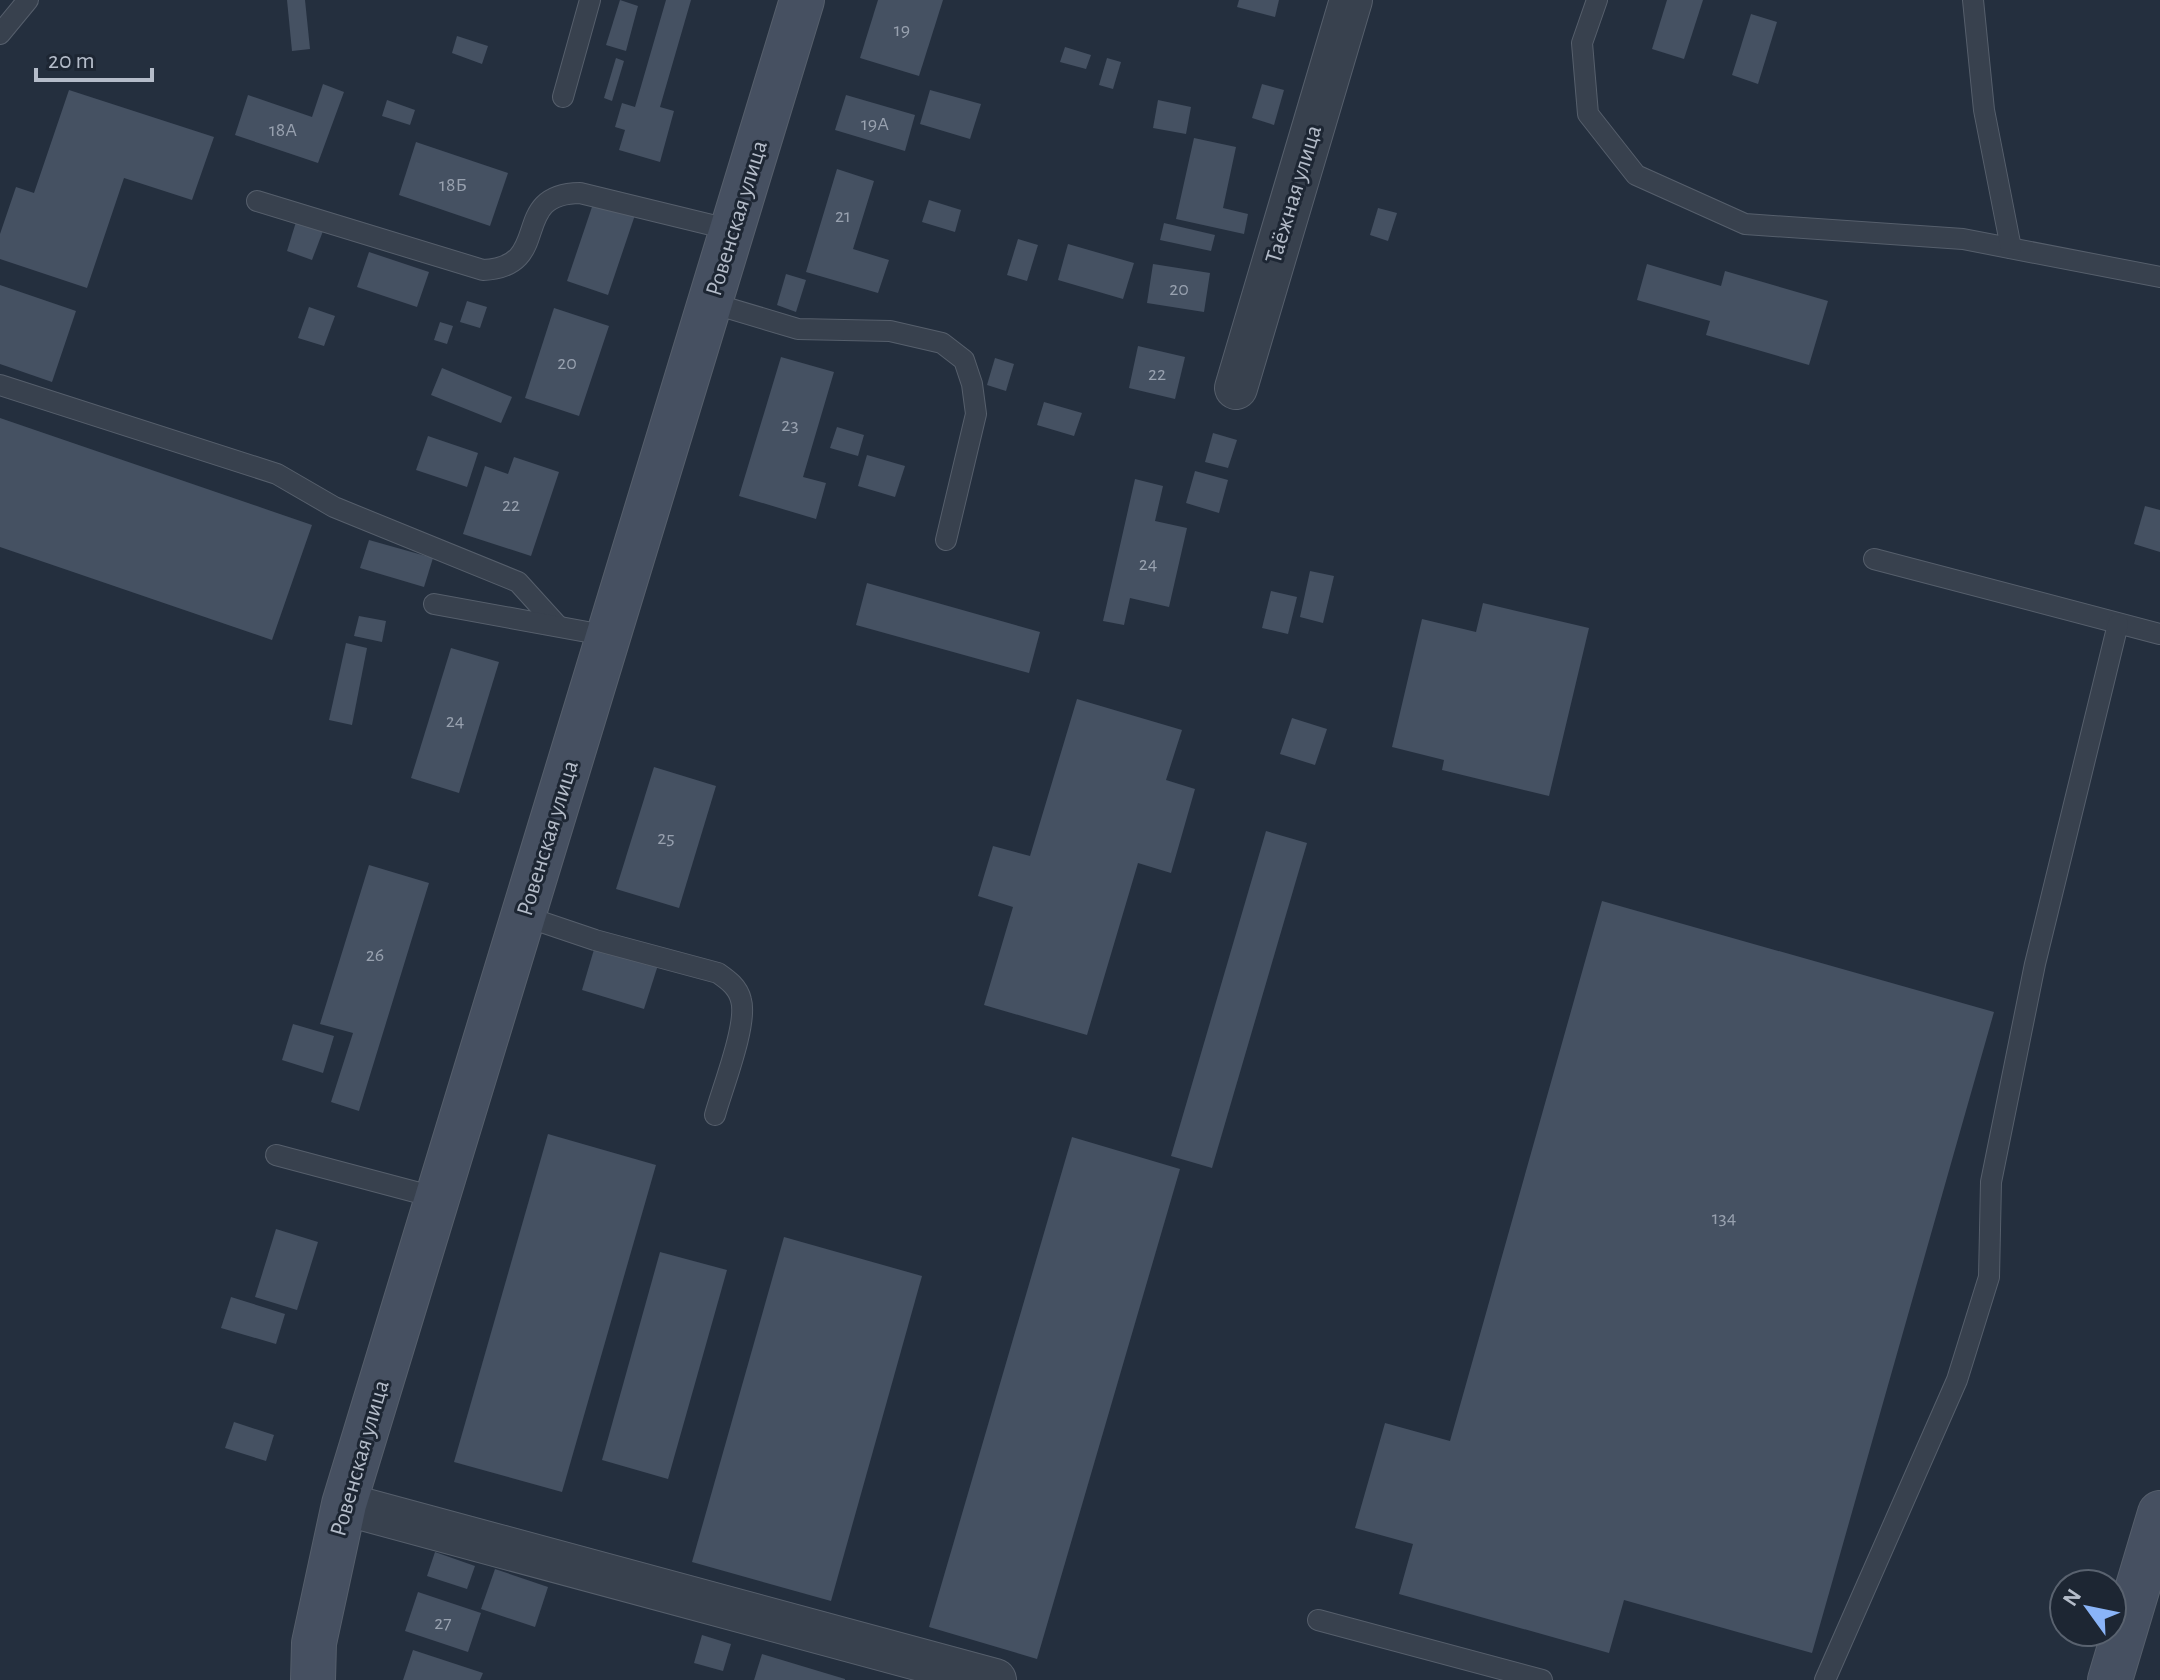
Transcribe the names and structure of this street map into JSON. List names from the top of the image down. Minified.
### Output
{"streets":{"main road":["Ровенская улица"],"street":["Таёжная улица"]},"house_numbers":["19","19А","18А","18Б","21","20","20","22","23","22","24","24","25","26","134","27"],"scale_bar":"20 m","north":"top left"}
